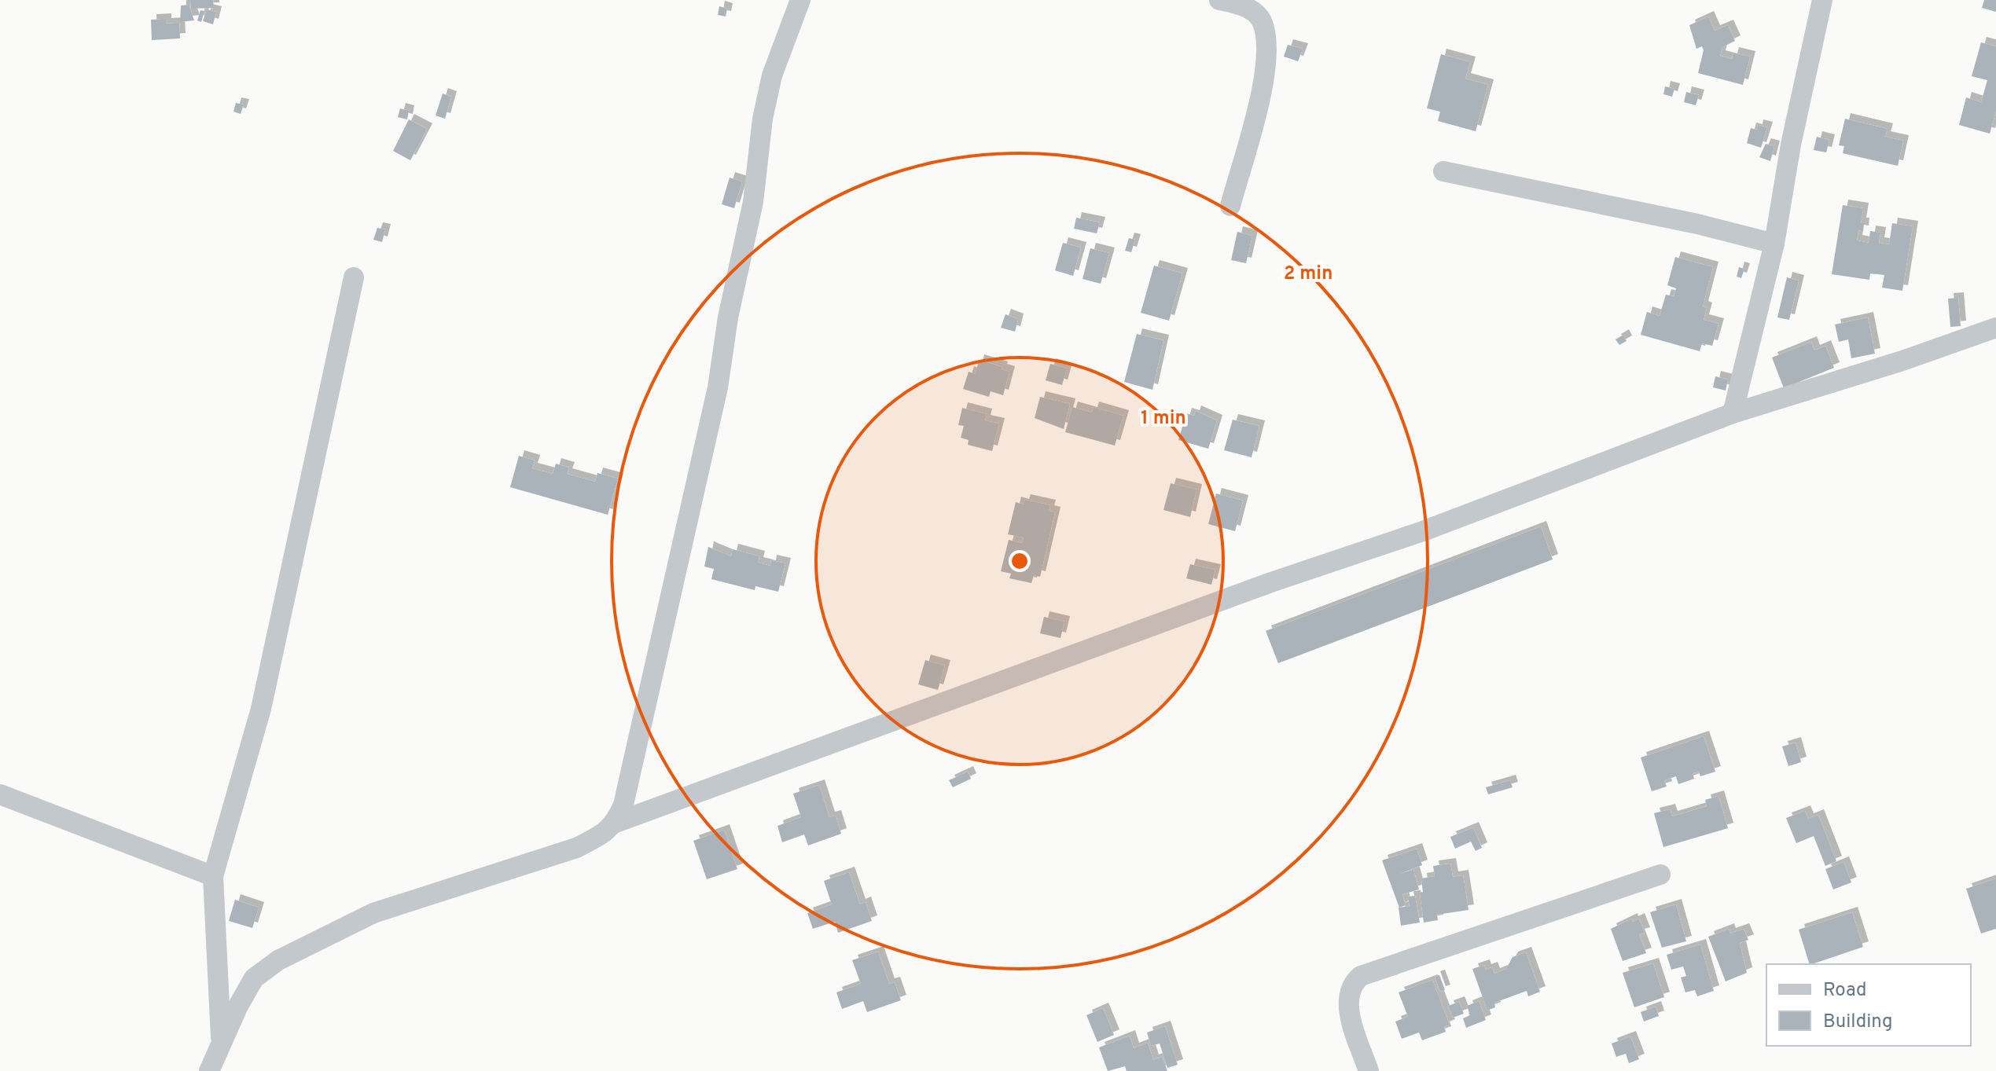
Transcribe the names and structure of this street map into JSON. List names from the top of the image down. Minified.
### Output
{"legend":["Road","Building"],"rings":["2 min","1 min"]}
